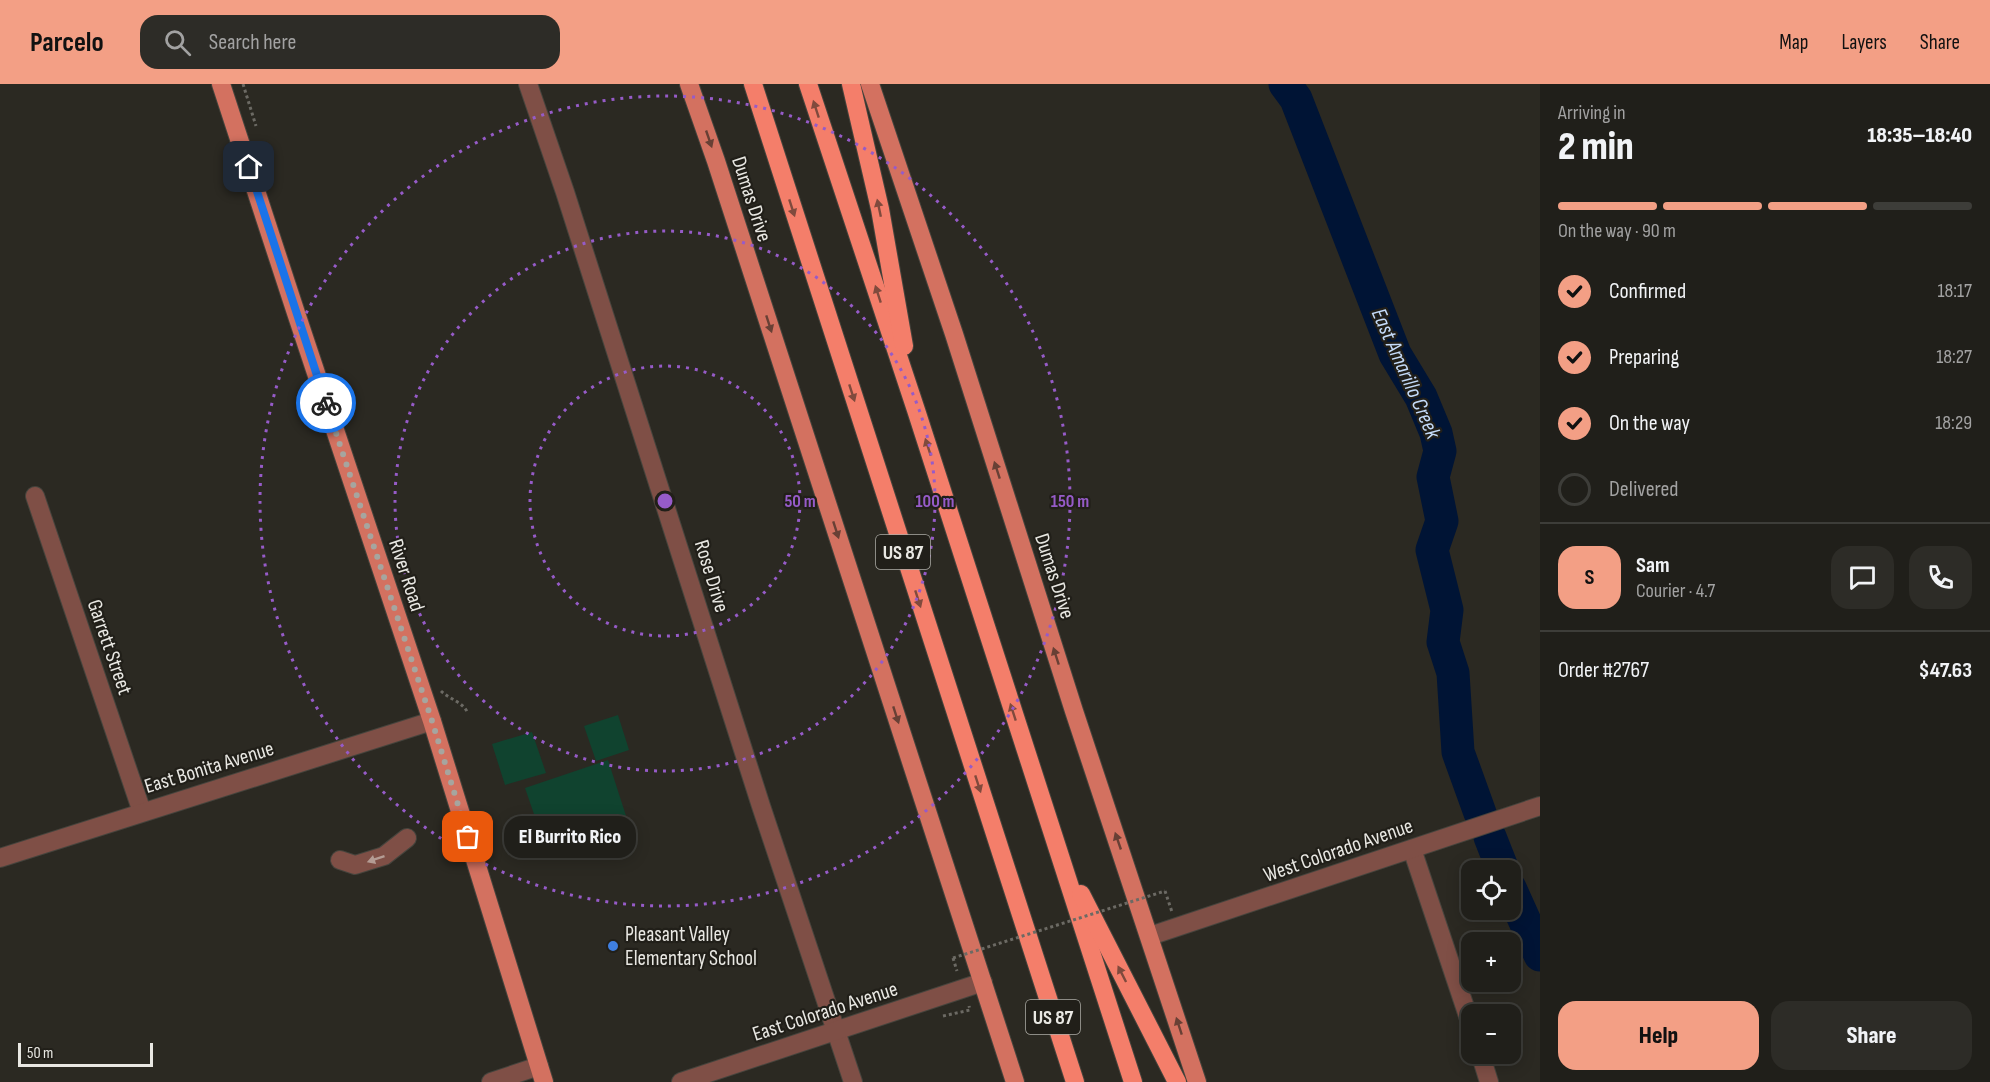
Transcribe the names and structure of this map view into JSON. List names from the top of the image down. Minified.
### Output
{"streets":{"highway":["US 87"],"main road":["Dumas Drive","River Road"],"street":["Rose Drive","Garrett Street","East Bonita Avenue","West Colorado Avenue","East Colorado Avenue"]},"crossings":[["Dumas Drive","West Colorado Avenue"],["Dumas Drive","East Colorado Avenue"],["River Road","East Bonita Avenue"],["Rose Drive","East Colorado Avenue"],["Garrett Street","East Bonita Avenue"]],"water":["East Amarillo Creek"],"places":["El Burrito Rico","Pleasant Valley Elementary School"],"scale_bar":"50 m","page":{"header":"Parcelo","search":"Search here","nav":["Map","Layers","Share"],"heading":["2 min","Arriving in","18:35–18:40"],"panel":["Sam","Courier · 4.7","Order #2767","$47.63"],"bar":"On the way · 90 m","list":[["Confirmed","18:17"],["Preparing","18:27"],["On the way","18:29"],"Delivered"],"round":"S","bubble":"El Burrito Rico","map_buttons":["+","−"],"buttons":["Help","Share"],"scale":"50 m"},"rings":["50 m","100 m","150 m"]}
